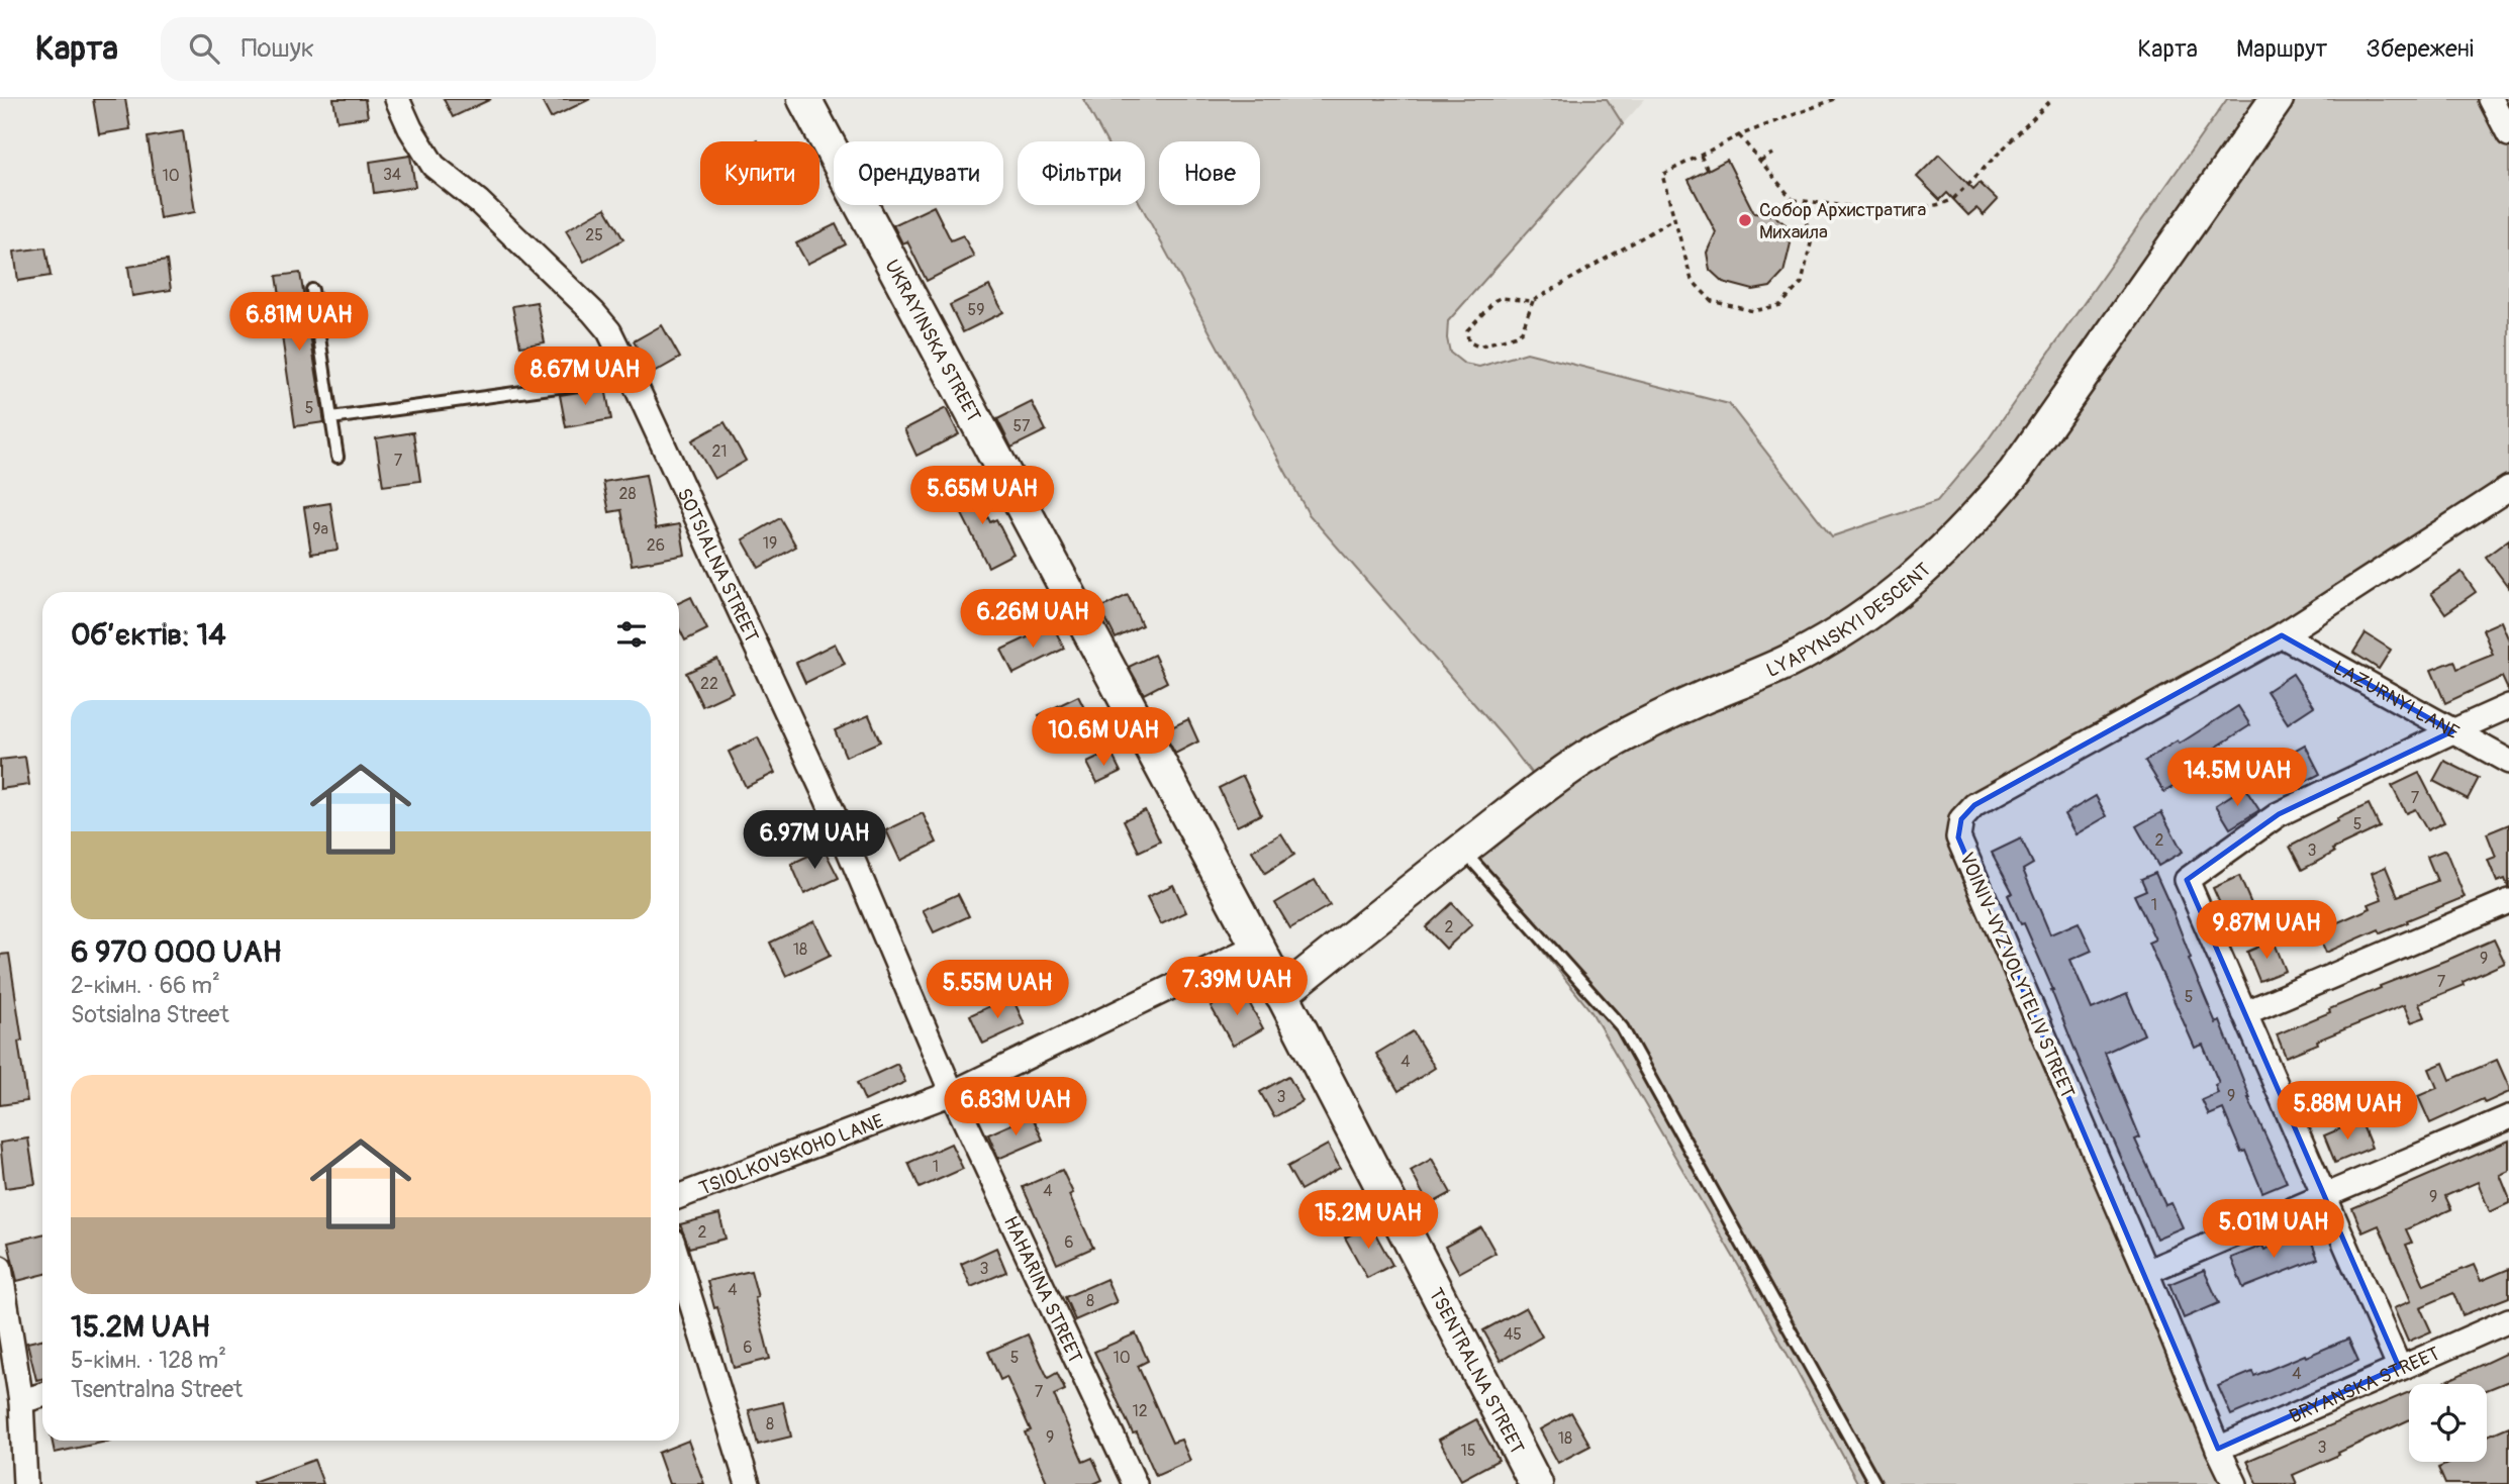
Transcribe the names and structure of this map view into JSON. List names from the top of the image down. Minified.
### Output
{"streets":{"street":["UKRAYINSKA STREET","SOTSIALNA STREET","LYAPYNSKYI DESCENT","LAZURNYI LANE","VOINIV-VYZVOLYTELIV STREET","TSIOLKOVSKOHO LANE","HAHARINA STREET","TSENTRALNA STREET","BRYANSKA STREET"]},"crossings":[["UKRAYINSKA STREET","LYAPYNSKYI DESCENT"],["UKRAYINSKA STREET","TSIOLKOVSKOHO LANE"],["UKRAYINSKA STREET","TSENTRALNA STREET"],["SOTSIALNA STREET","TSIOLKOVSKOHO LANE"],["SOTSIALNA STREET","HAHARINA STREET"],["LYAPYNSKYI DESCENT","TSENTRALNA STREET"],["LAZURNYI LANE","VOINIV-VYZVOLYTELIV STREET"],["VOINIV-VYZVOLYTELIV STREET","BRYANSKA STREET"],["TSIOLKOVSKOHO LANE","HAHARINA STREET"]],"places":["Собор Архистратига Михаила"],"house_numbers":["34","10","25","59","5","57","21","7","28","9а","19","26","22","7","5","2","3","1","2","18","9","7","5","4","9","3","1","4","9","2","6","3","4","8","45","6","5","10","4","7","12","8","9","18","3","15"],"page":{"header":"Карта","search":"Пошук","nav":["Карта","Маршрут","Збережені"],"chip":["Купити","Орендувати","Фільтри","Нове"],"price":["6.81M UAH","8.67M UAH","5.65M UAH","6.26M UAH","10.6M UAH","14.5M UAH","6.97M UAH","9.87M UAH","7.39M UAH","5.55M UAH","6.83M UAH","5.88M UAH","15.2M UAH","5.01M UAH"],"heading":"Об’єктів: 14","list":[{"name":"6 970 000 UAH","note":"2-кімн. · 66 m² · Sotsialna Street"},{"name":"15.2M UAH","note":"5-кімн. · 128 m² · Tsentralna Street"}]}}
